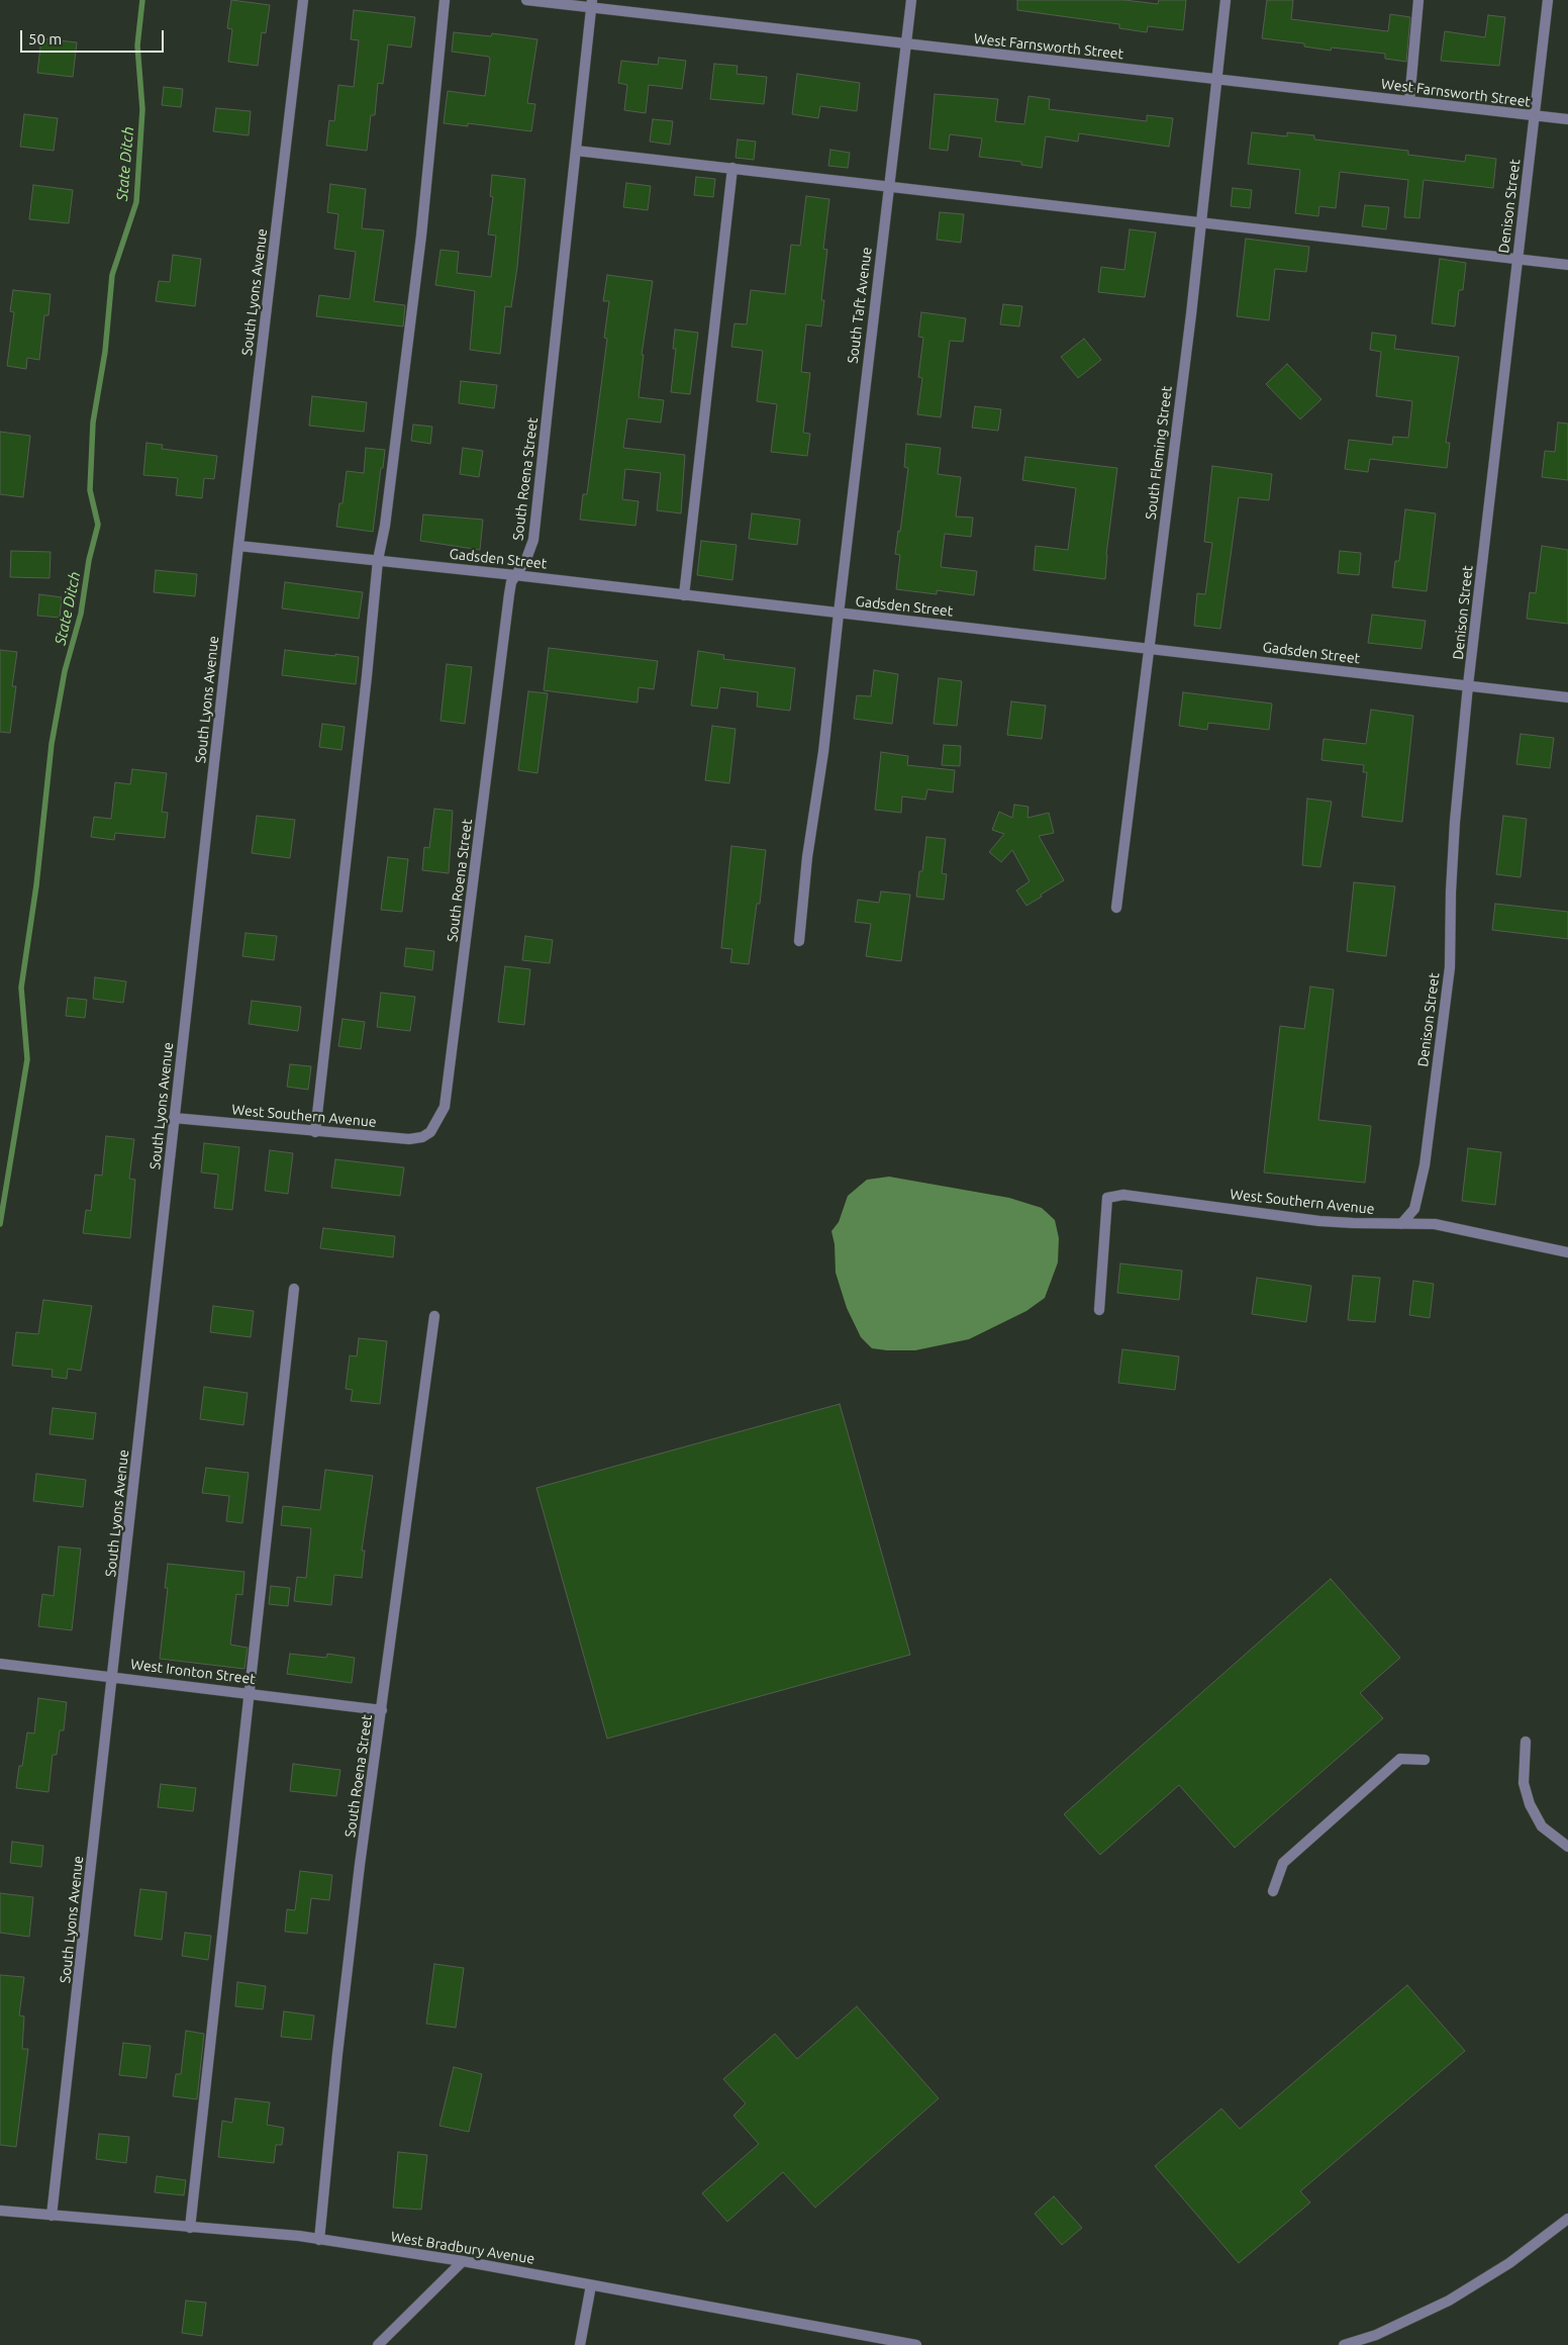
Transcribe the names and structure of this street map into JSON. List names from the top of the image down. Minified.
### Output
{"streets":{"street":["West Farnsworth Street","Denison Street","South Lyons Avenue","South Taft Avenue","South Fleming Street","South Roena Street","Gadsden Street","West Southern Avenue","West Ironton Street","West Bradbury Avenue"]},"crossings":[["West Farnsworth Street","Denison Street"],["West Farnsworth Street","South Taft Avenue"],["West Farnsworth Street","South Fleming Street"],["West Farnsworth Street","South Roena Street"],["Denison Street","Gadsden Street"],["Denison Street","West Southern Avenue"],["South Lyons Avenue","Gadsden Street"],["South Lyons Avenue","West Southern Avenue"],["South Lyons Avenue","West Ironton Street"],["South Lyons Avenue","West Bradbury Avenue"],["South Taft Avenue","Gadsden Street"],["South Fleming Street","Gadsden Street"],["South Roena Street","Gadsden Street"],["South Roena Street","West Southern Avenue"],["South Roena Street","West Ironton Street"],["South Roena Street","West Bradbury Avenue"]],"water":["State Ditch"],"scale_bar":"50 m"}
